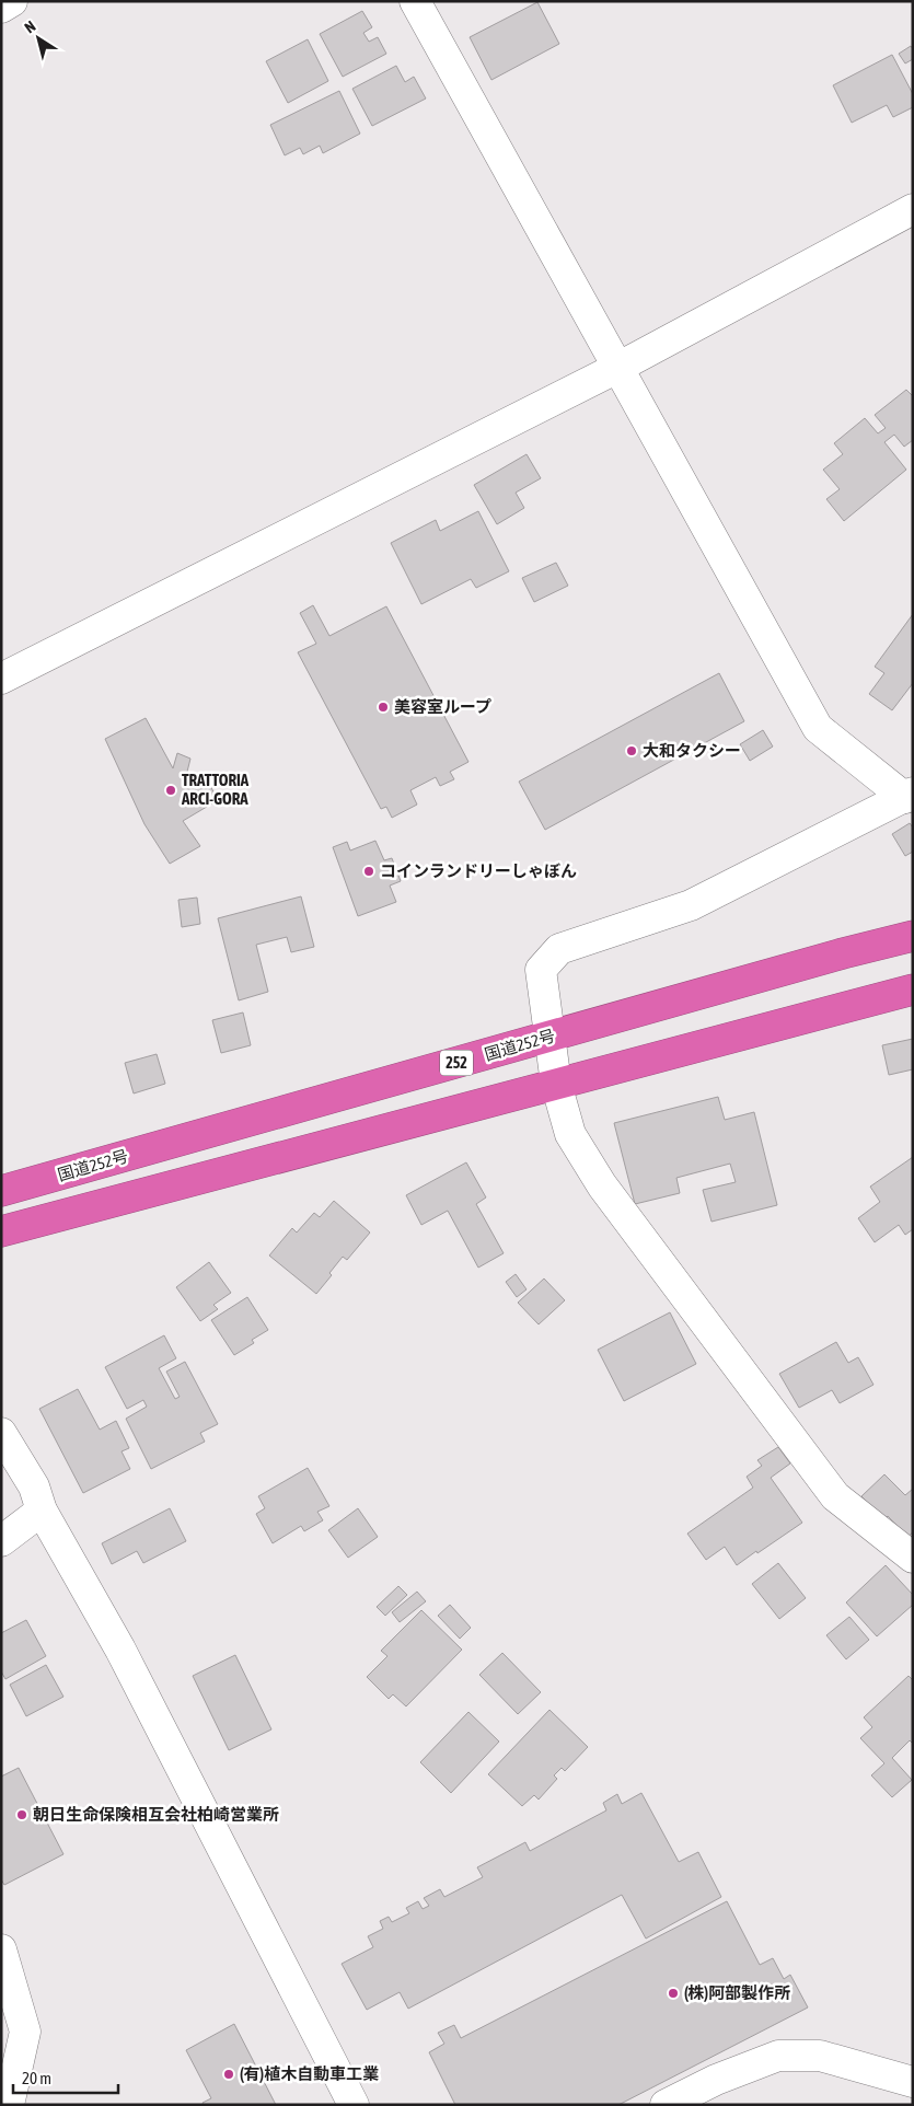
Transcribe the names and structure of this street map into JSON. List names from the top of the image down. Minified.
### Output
{"streets":{"highway":["国道252号","252"]},"places":["美容室ループ","大和タクシー","TRATTORIA ARCI-GORA","コインランドリーしゃぼん","朝日生命保険相互会社柏崎営業所","(株)阿部製作所","(有)植木自動車工業"],"scale_bar":"20 m","north":"top left"}
